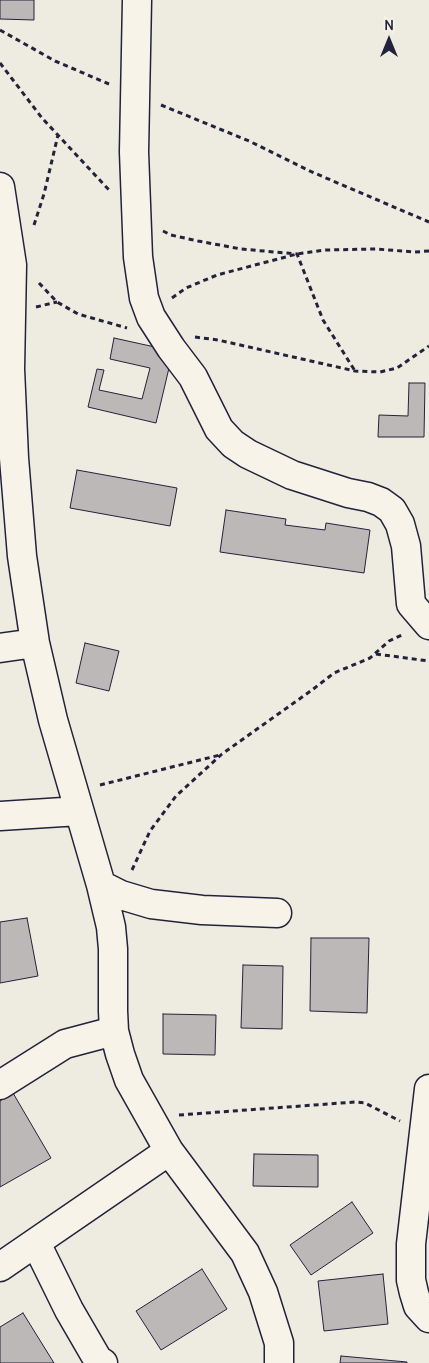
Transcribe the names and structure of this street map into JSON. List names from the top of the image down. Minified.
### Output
{"north":"top"}
